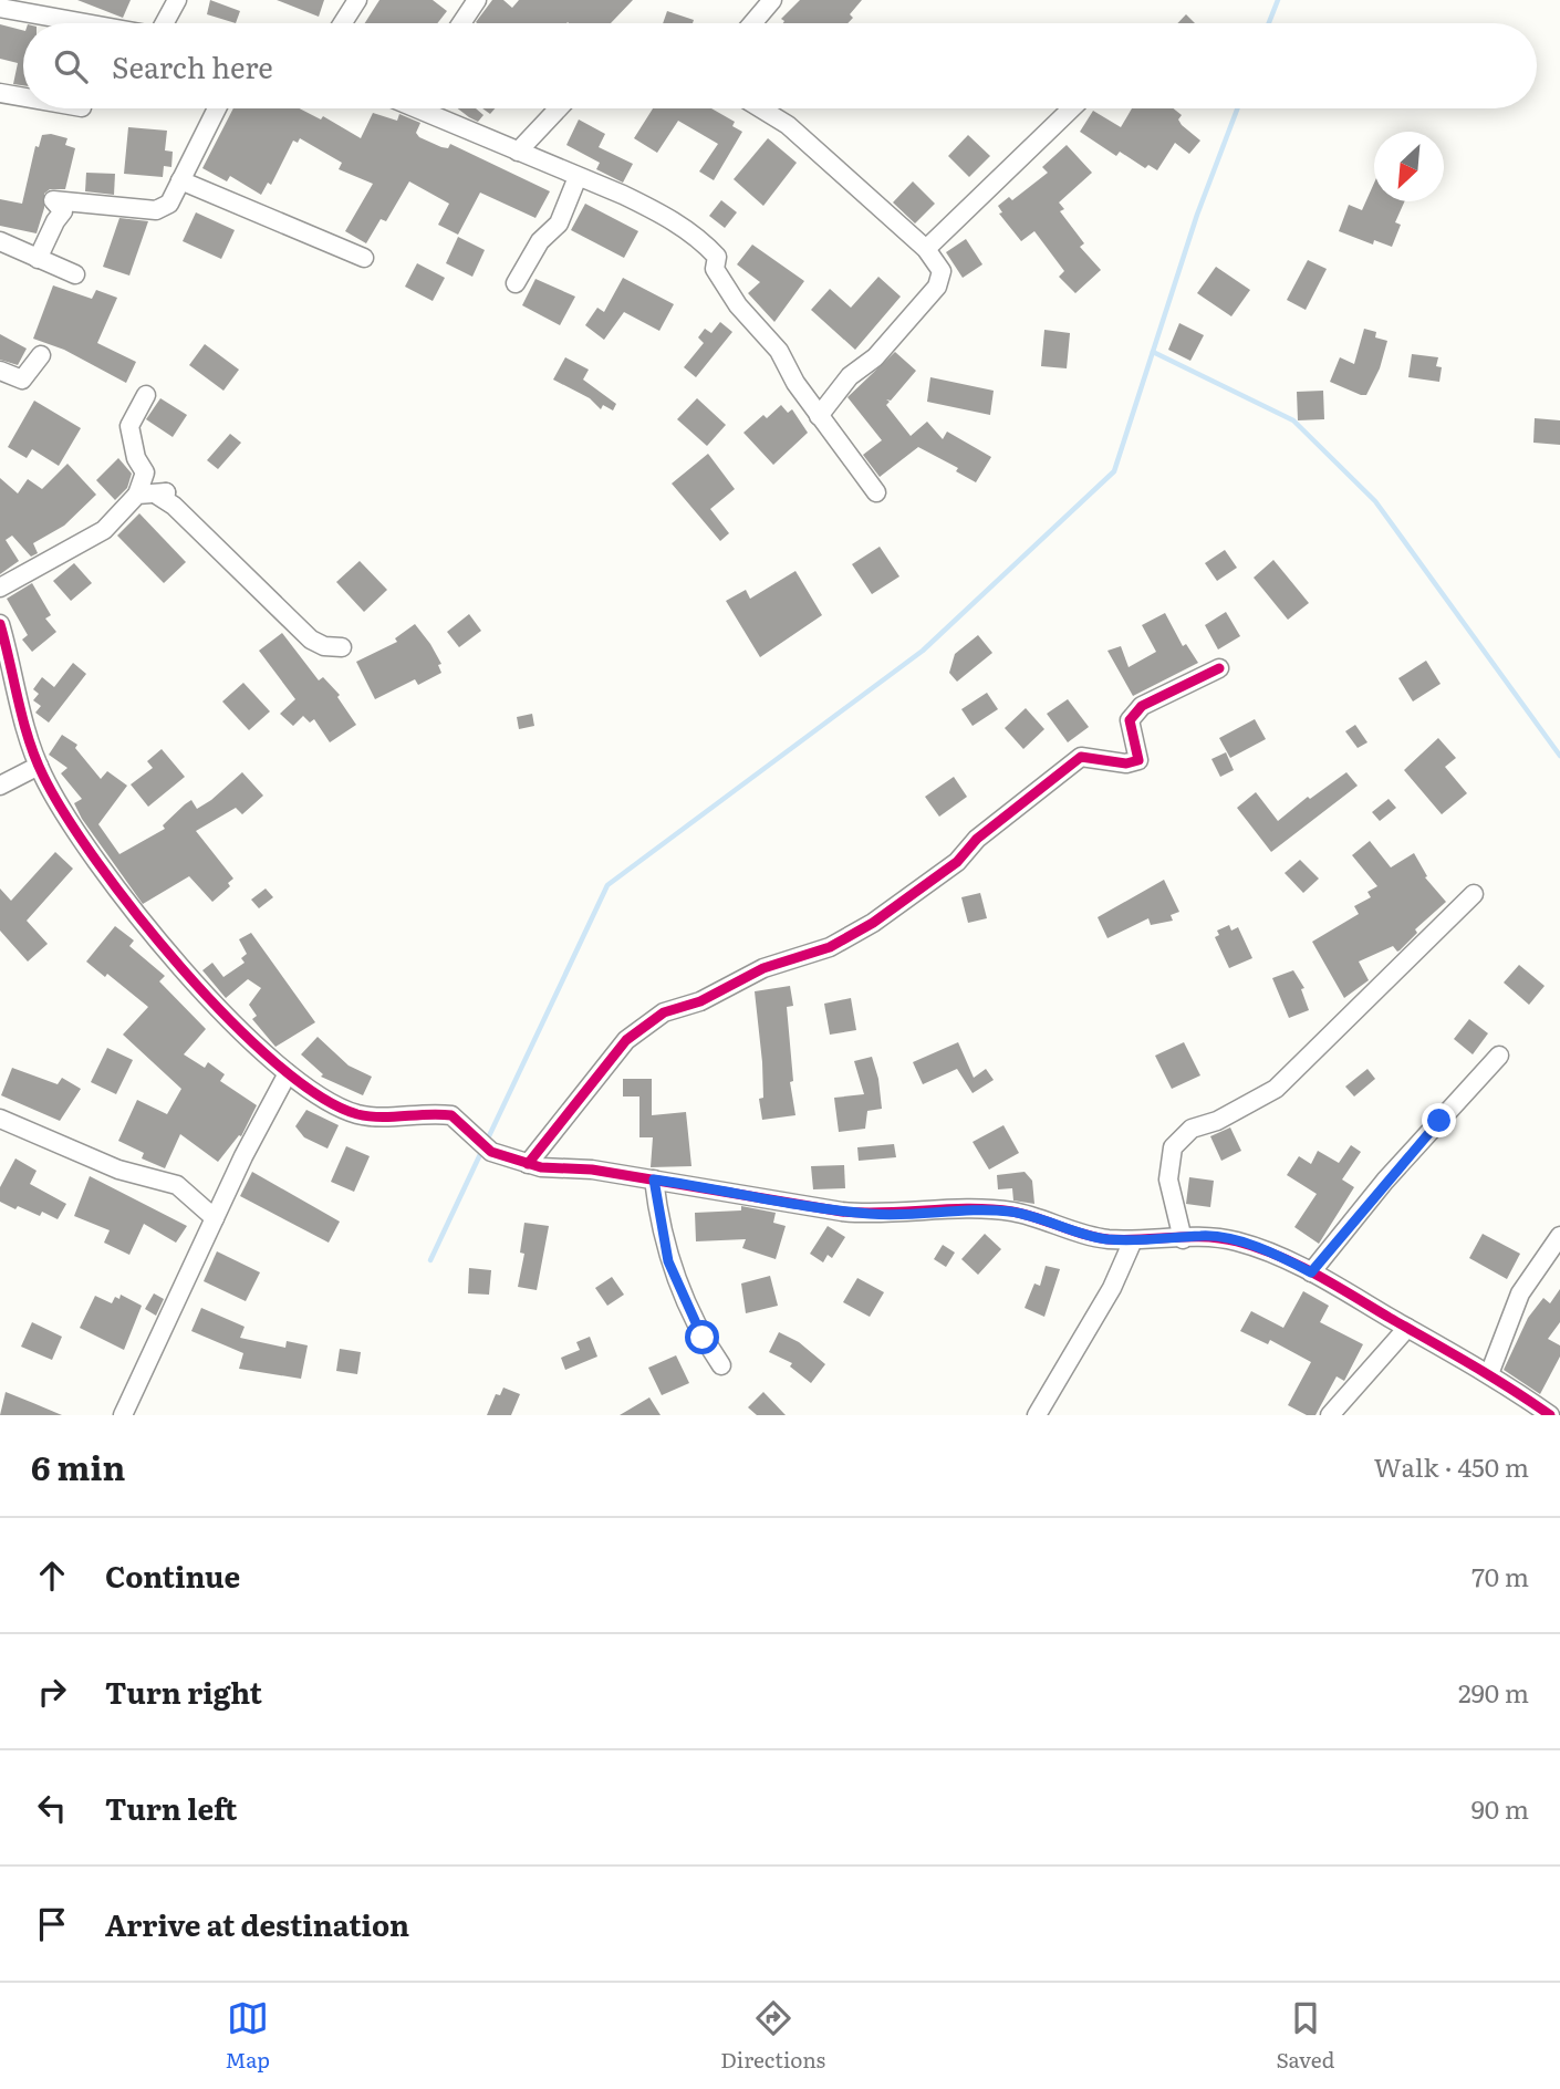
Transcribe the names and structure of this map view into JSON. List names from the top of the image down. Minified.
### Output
{"north":"bottom left","page":{"search":"Search here","heading":["6 min","Walk · 450 m"],"list":[["Continue","70 m"],["Turn right","290 m"],["Turn left","90 m"],"Arrive at destination"],"nav":["Map","Directions","Saved"]}}
